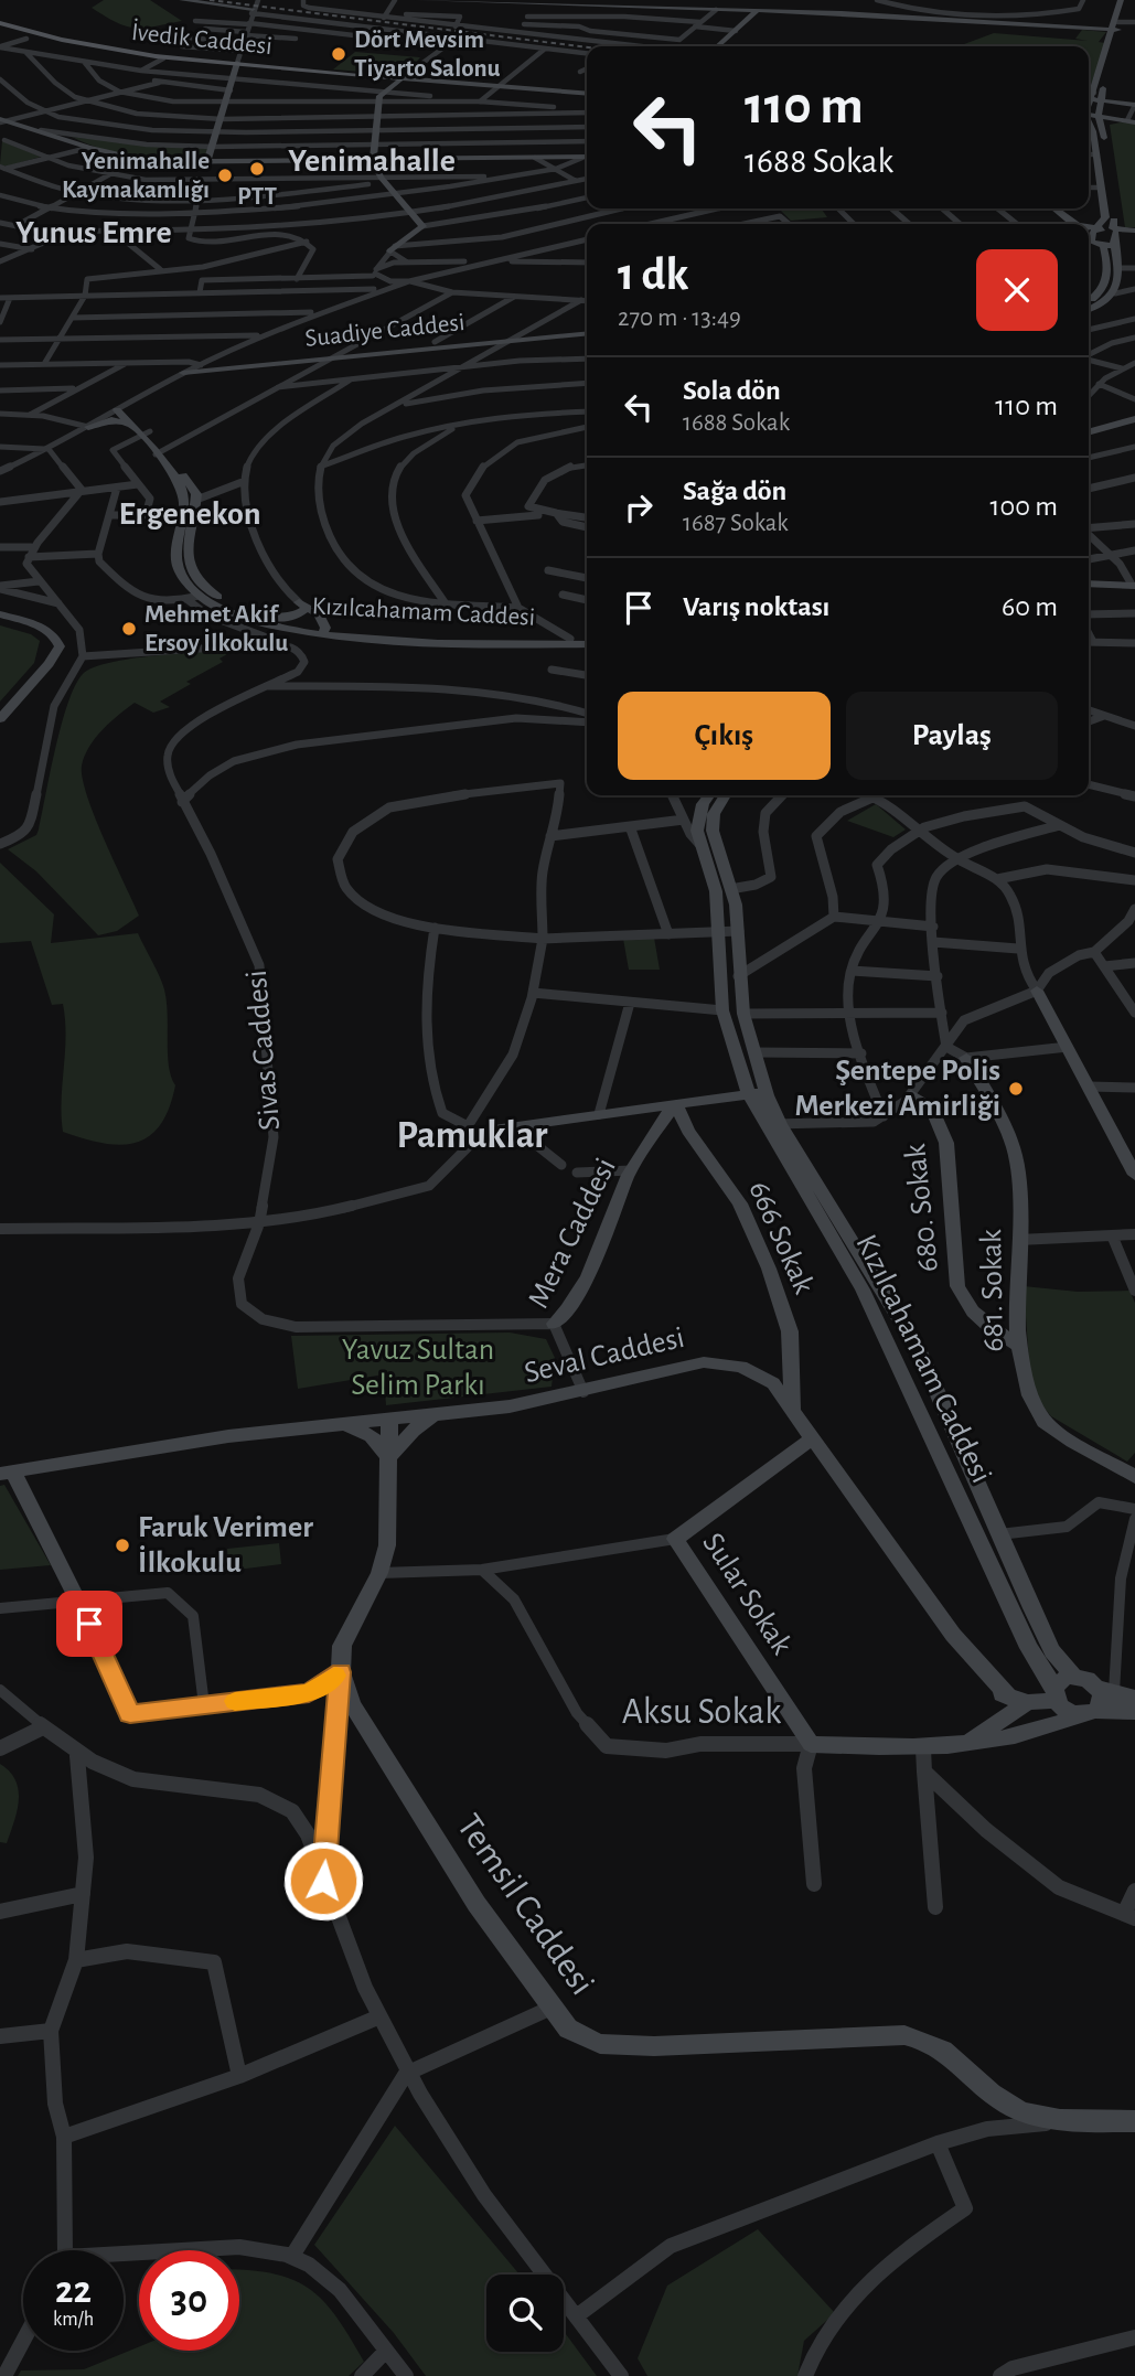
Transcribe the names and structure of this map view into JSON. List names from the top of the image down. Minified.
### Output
{"streets":{"main road":["İvedik Caddesi","Suadiye Caddesi","Kızılcahamam Caddesi","680. Sokak","Mera Caddesi","666 Sokak","681. Sokak","Seval Caddesi","Sular Sokak","Aksu Sokak","Temsil Caddesi"],"street":["Sivas Caddesi"]},"crossings":[["Kızılcahamam Caddesi","Aksu Sokak"],["Sivas Caddesi","Mera Caddesi"],["680. Sokak","681. Sokak"],["Mera Caddesi","666 Sokak"],["Mera Caddesi","Seval Caddesi"],["666 Sokak","Seval Caddesi"],["Seval Caddesi","Sular Sokak"],["Seval Caddesi","Aksu Sokak"],["Sular Sokak","Aksu Sokak"]],"districts":["Yenimahalle","Yunus Emre","Ergenekon","Pamuklar"],"parks":["Yavuz Sultan Selim Parkı"],"places":["Dört Mevsim Tiyarto Salonu","PTT","Yenimahalle Kaymakamlığı","Mehmet Akif Ersoy İlkokulu","Şentepe Polis Merkezi Amirliği","Faruk Verimer İlkokulu"],"page":{"turn":["110 m","1688 Sokak"],"heading":["1 dk","270 m · 13:49"],"list":[{"name":"Sola dön","note":"1688 Sokak","value":"110 m"},{"name":"Sağa dön","note":"1687 Sokak","value":"100 m"},{"name":"Varış noktası","value":"60 m"}],"buttons":["Çıkış","Paylaş"],"speed":"22 km/h","limit":"30"}}
